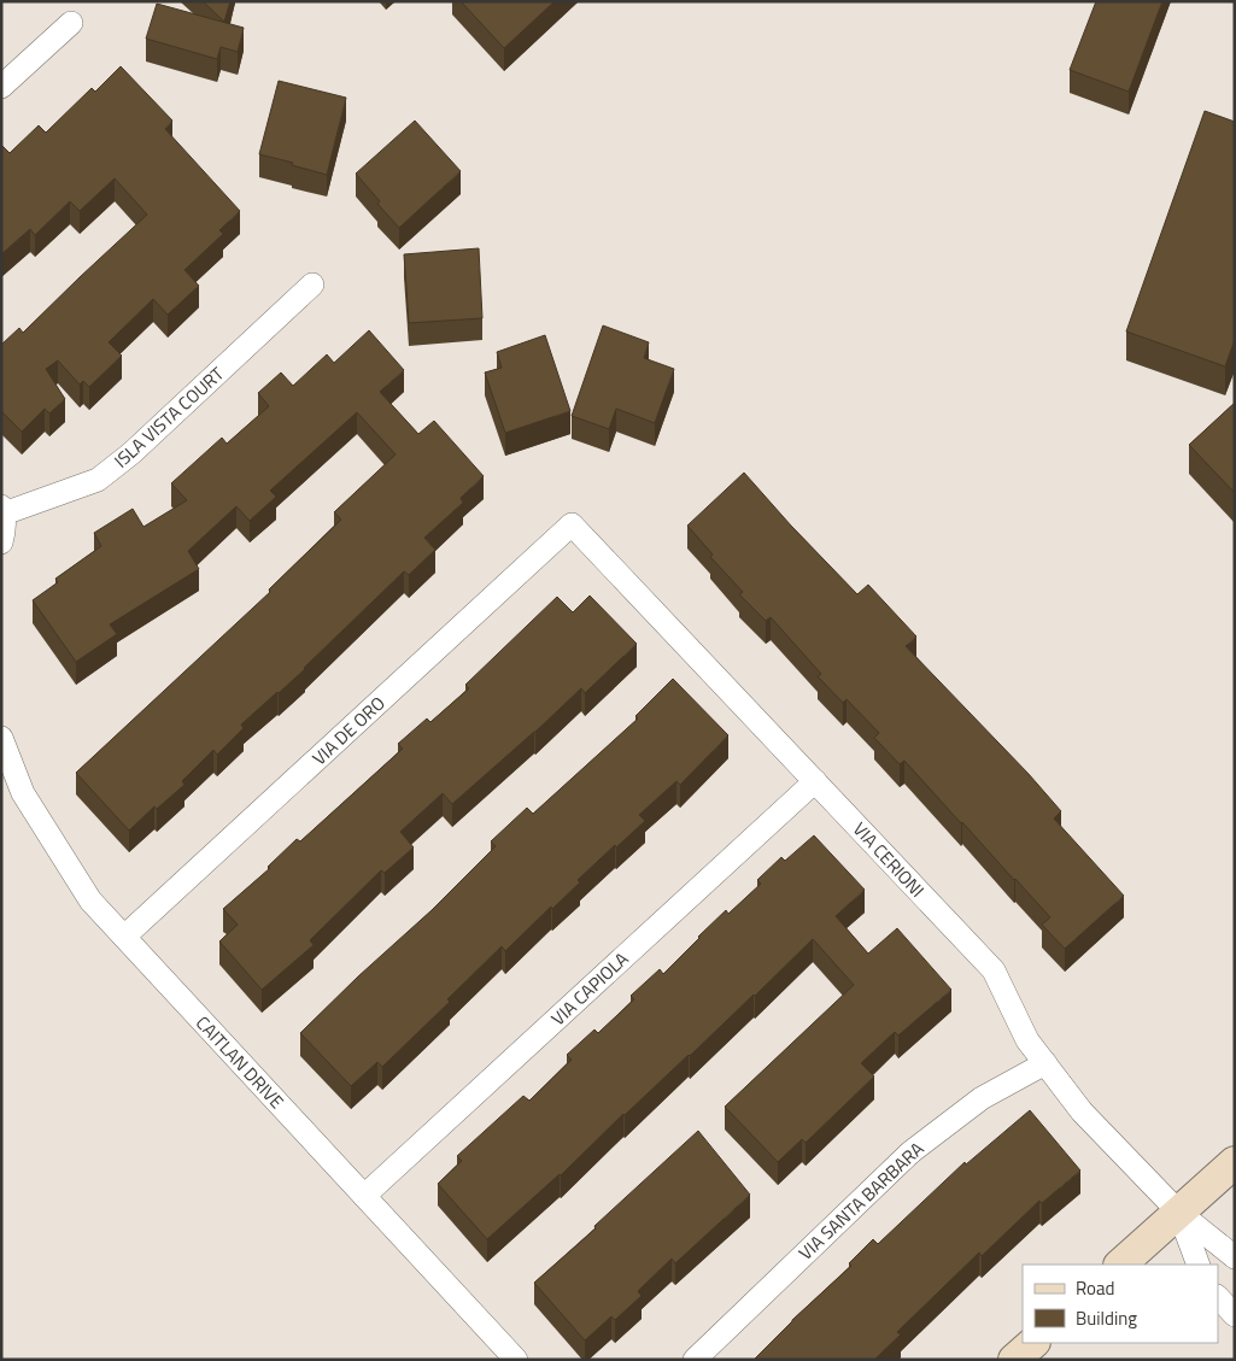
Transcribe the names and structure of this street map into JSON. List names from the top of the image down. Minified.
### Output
{"streets":{"street":["ISLA VISTA COURT","VIA DE ORO","VIA CERIONI","VIA CAPIOLA","CAITLAN DRIVE","VIA SANTA BARBARA"]},"crossings":[["VIA DE ORO","VIA CERIONI"],["VIA DE ORO","CAITLAN DRIVE"],["VIA CERIONI","VIA CAPIOLA"],["VIA CERIONI","VIA SANTA BARBARA"],["VIA CAPIOLA","CAITLAN DRIVE"]],"legend":["Road","Building"]}
